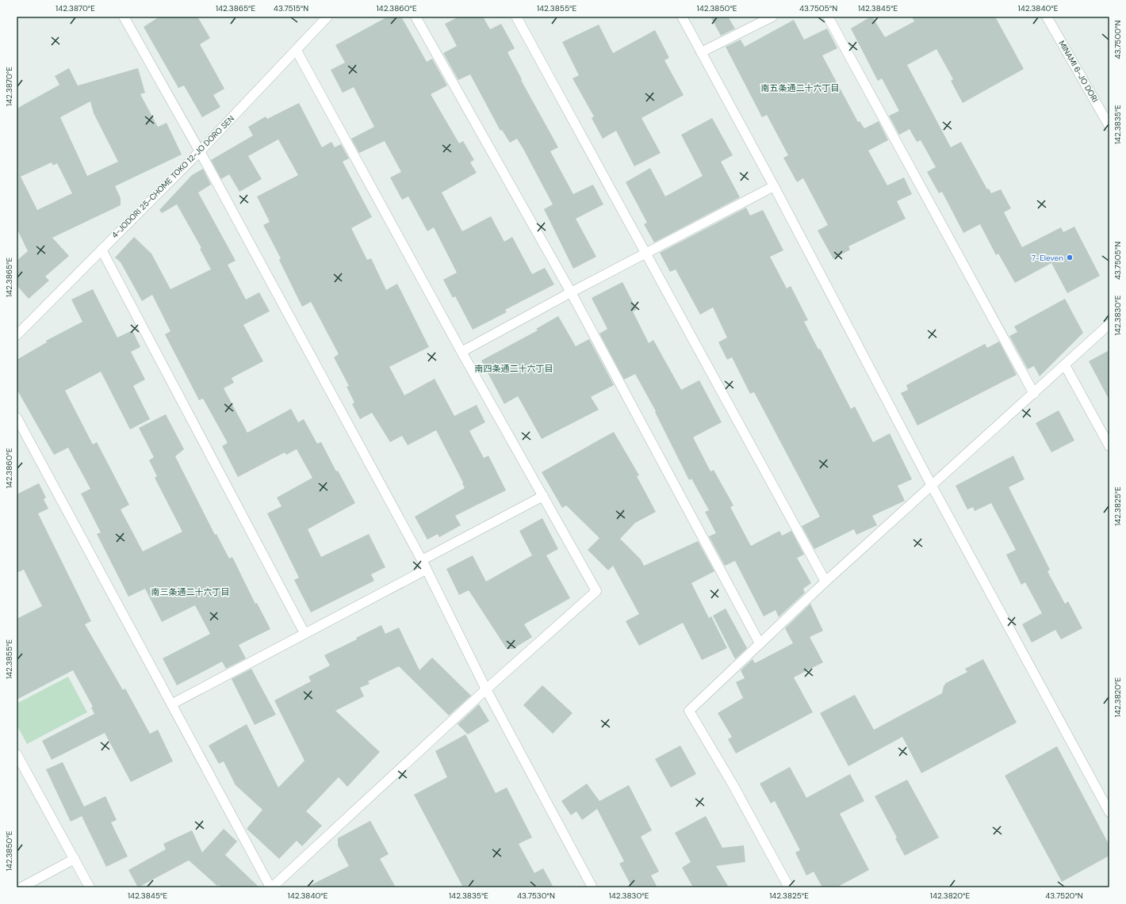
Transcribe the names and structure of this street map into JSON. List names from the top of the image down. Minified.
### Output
{"streets":{"street":["MINAMI 6-JO DORI","4-JODORI 25-CHOME TOKO 12-JO DORO SEN"]},"districts":["南五条通二十六丁目","南四条通二十六丁目","南三条通二十六丁目"],"places":["7-Eleven"],"coordinates":["142.3870°E","142.3865°E","43.7515°N","142.3860°E","142.3855°E","142.3850°E","43.7505°N","142.3845°E","142.3840°E","43.7500°N","142.3835°E","142.3830°E","142.3825°E","142.3820°E","43.7530°N","43.7520°N"]}
